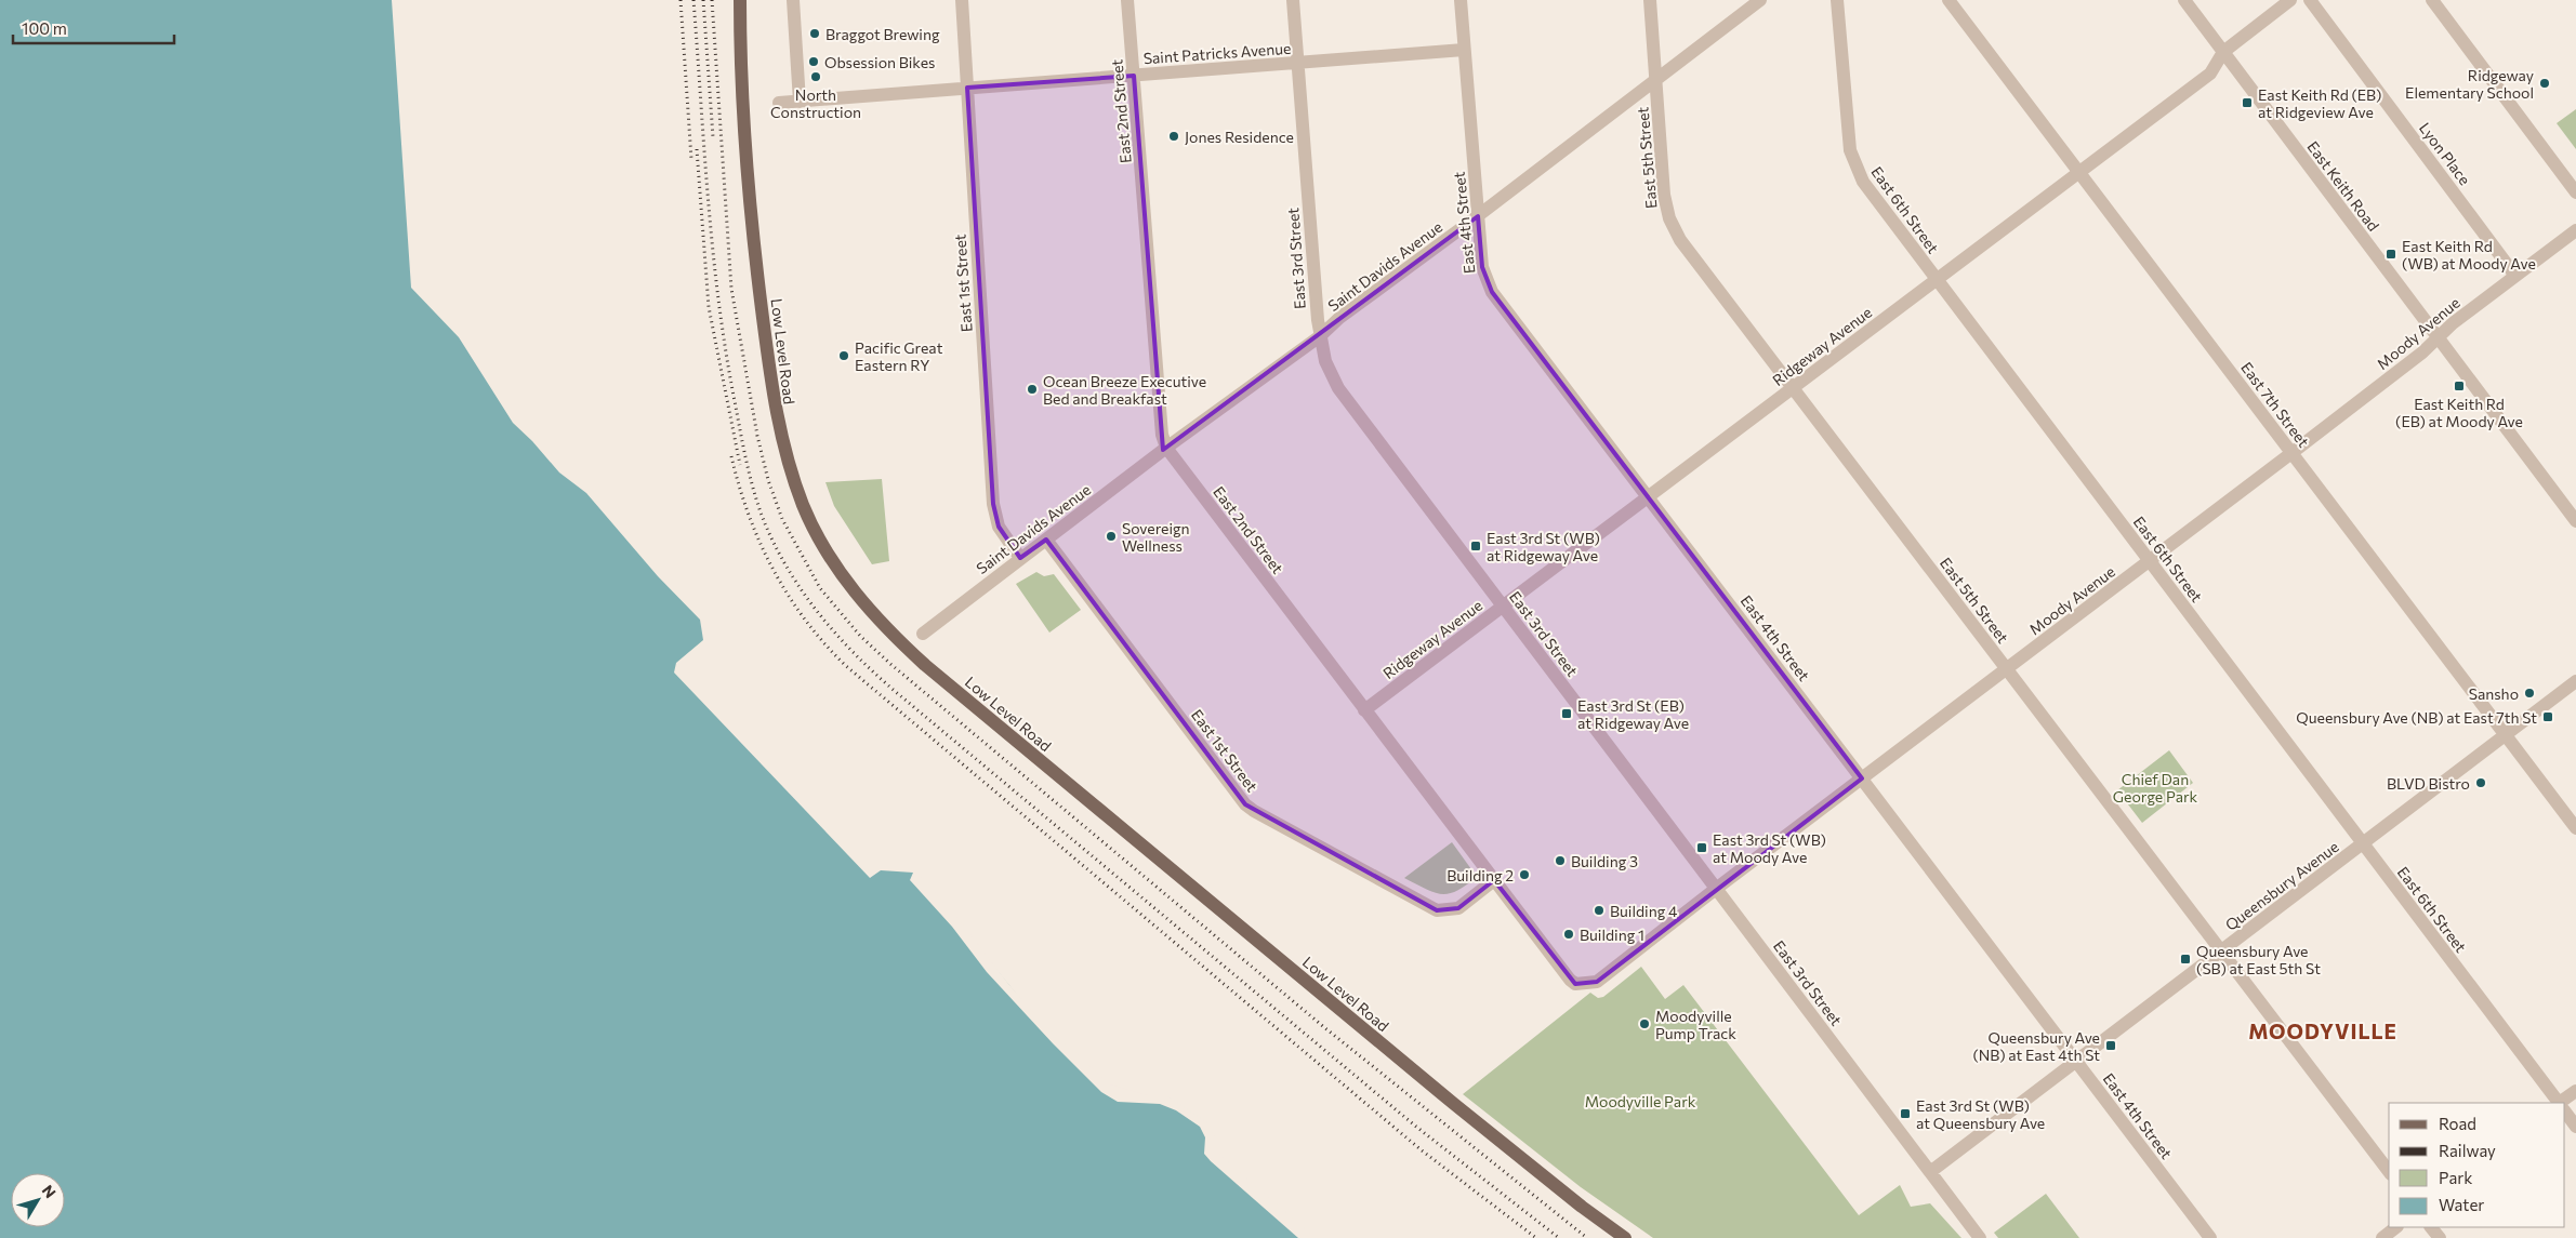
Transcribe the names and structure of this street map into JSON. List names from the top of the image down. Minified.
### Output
{"streets":{"main road":["Low Level Road"],"street":["Saint Patricks Avenue","East 2nd Street","Lyon Place","East 5th Street","East Keith Road","East 6th Street","East 4th Street","East 3rd Street","Saint Davids Avenue","East 1st Street","Moody Avenue","Ridgeway Avenue","East 7th Street","Queensbury Avenue"]},"crossings":[["Saint Patricks Avenue","East 2nd Street"],["Saint Patricks Avenue","East 4th Street"],["Saint Patricks Avenue","East 3rd Street"],["Saint Patricks Avenue","East 1st Street"],["East 2nd Street","Saint Davids Avenue"],["East 2nd Street","East 1st Street"],["East 2nd Street","Moody Avenue"],["East 2nd Street","Ridgeway Avenue"],["Lyon Place","Moody Avenue"],["East 5th Street","Saint Davids Avenue"],["East 5th Street","Moody Avenue"],["East 5th Street","Ridgeway Avenue"],["East 5th Street","Queensbury Avenue"],["East Keith Road","Moody Avenue"],["East Keith Road","Ridgeway Avenue"],["East 6th Street","Moody Avenue"],["East 6th Street","Ridgeway Avenue"],["East 6th Street","Queensbury Avenue"],["East 4th Street","Saint Davids Avenue"],["East 4th Street","Moody Avenue"],["East 4th Street","Ridgeway Avenue"],["East 4th Street","Queensbury Avenue"],["East 3rd Street","Saint Davids Avenue"],["East 3rd Street","Moody Avenue"],["East 3rd Street","Ridgeway Avenue"],["East 3rd Street","Queensbury Avenue"],["Saint Davids Avenue","East 1st Street"],["Moody Avenue","East 7th Street"],["Ridgeway Avenue","East 7th Street"],["East 7th Street","Queensbury Avenue"]],"districts":["MOODYVILLE"],"parks":["Chief Dan George Park","Moodyville Park"],"places":{"other":["Braggot Brewing","Obsession Bikes","North Construction","Ridgeway Elementary School","Jones Residence","Pacific Great Eastern RY","Ocean Breeze Executive Bed and Breakfast","Sovereign Wellness","Sansho","BLVD Bistro","Building 3","Building 2","Building 4","Building 1","Moodyville Pump Track"],"transit":["East Keith Rd (EB) at Ridgeview Ave","East Keith Rd (WB) at Moody Ave","East Keith Rd (EB) at Moody Ave","East 3rd St (WB) at Ridgeway Ave","East 3rd St (EB) at Ridgeway Ave","Queensbury Ave (NB) at East 7th St","East 3rd St (WB) at Moody Ave","Queensbury Ave (SB) at East 5th St","Queensbury Ave (NB) at East 4th St","East 3rd St (WB) at Queensbury Ave"]},"legend":["Road","Railway","Park","Water"],"scale_bar":"100 m","north":"top right"}
